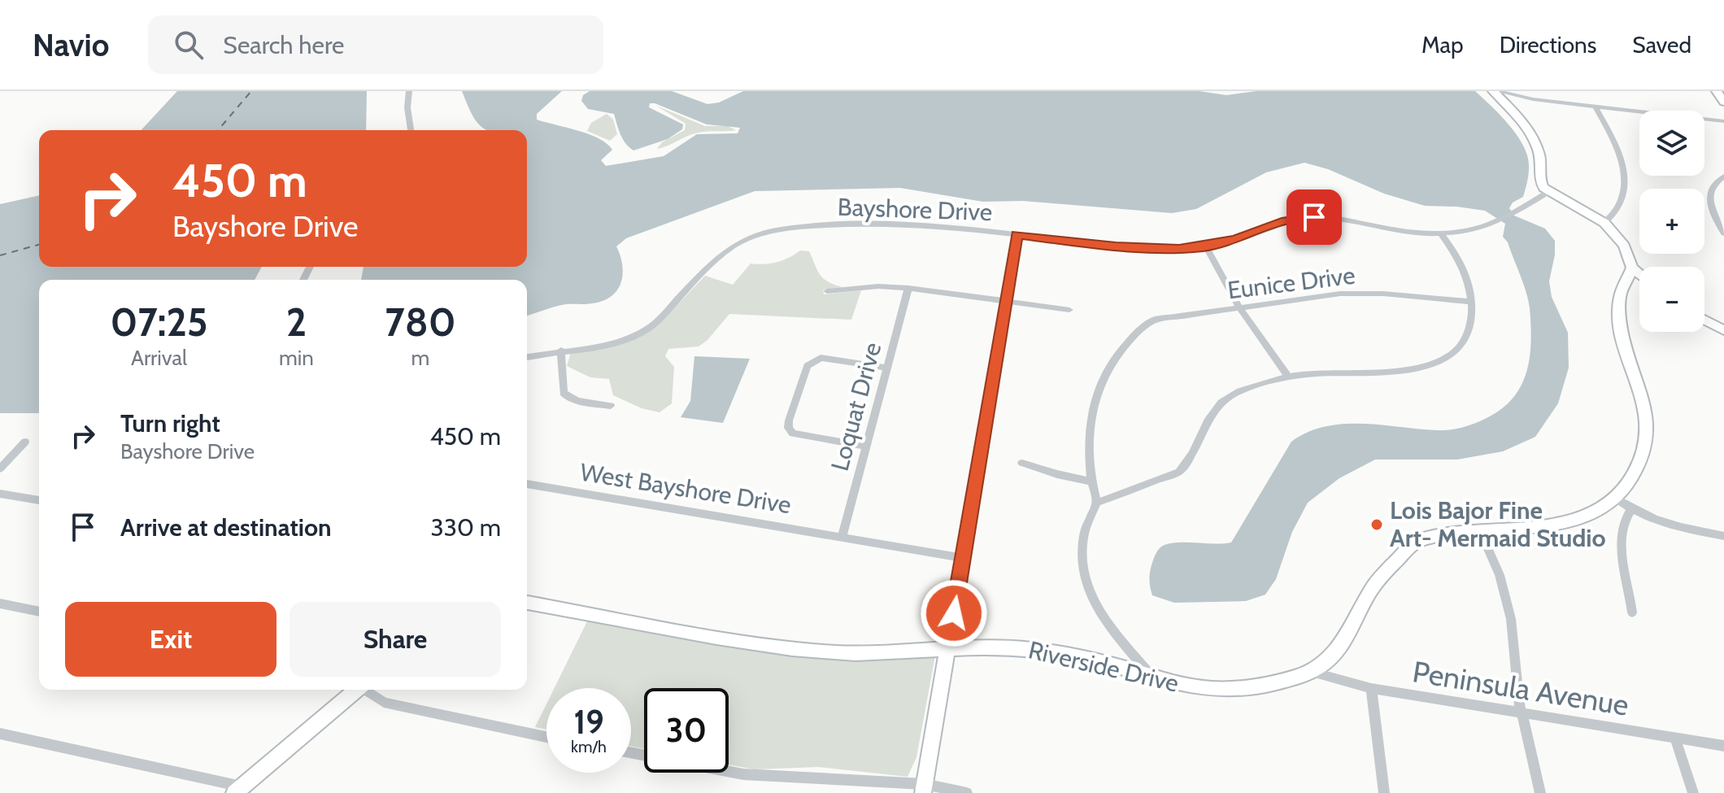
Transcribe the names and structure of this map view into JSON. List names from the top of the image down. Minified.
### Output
{"streets":{"street":["Bayshore Drive","Eunice Drive","Loquat Drive","West Bayshore Drive","Riverside Drive","Peninsula Avenue"]},"crossings":[["Loquat Drive","West Bayshore Drive"],["Riverside Drive","Peninsula Avenue"]],"places":["Lois Bajor Fine Art- Mermaid Studio"],"page":{"header":"Navio","search":"Search here","nav":["Map","Directions","Saved"],"map_buttons":["+","−"],"turn":["450 m","Bayshore Drive"],"eta":["07:25","Arrival","2","min","780","m"],"list":[{"name":"Turn right","note":"Bayshore Drive","value":"450 m"},{"name":"Arrive at destination","value":"330 m"}],"buttons":["Exit","Share"],"speed":"19 km/h","limit":"30"}}
